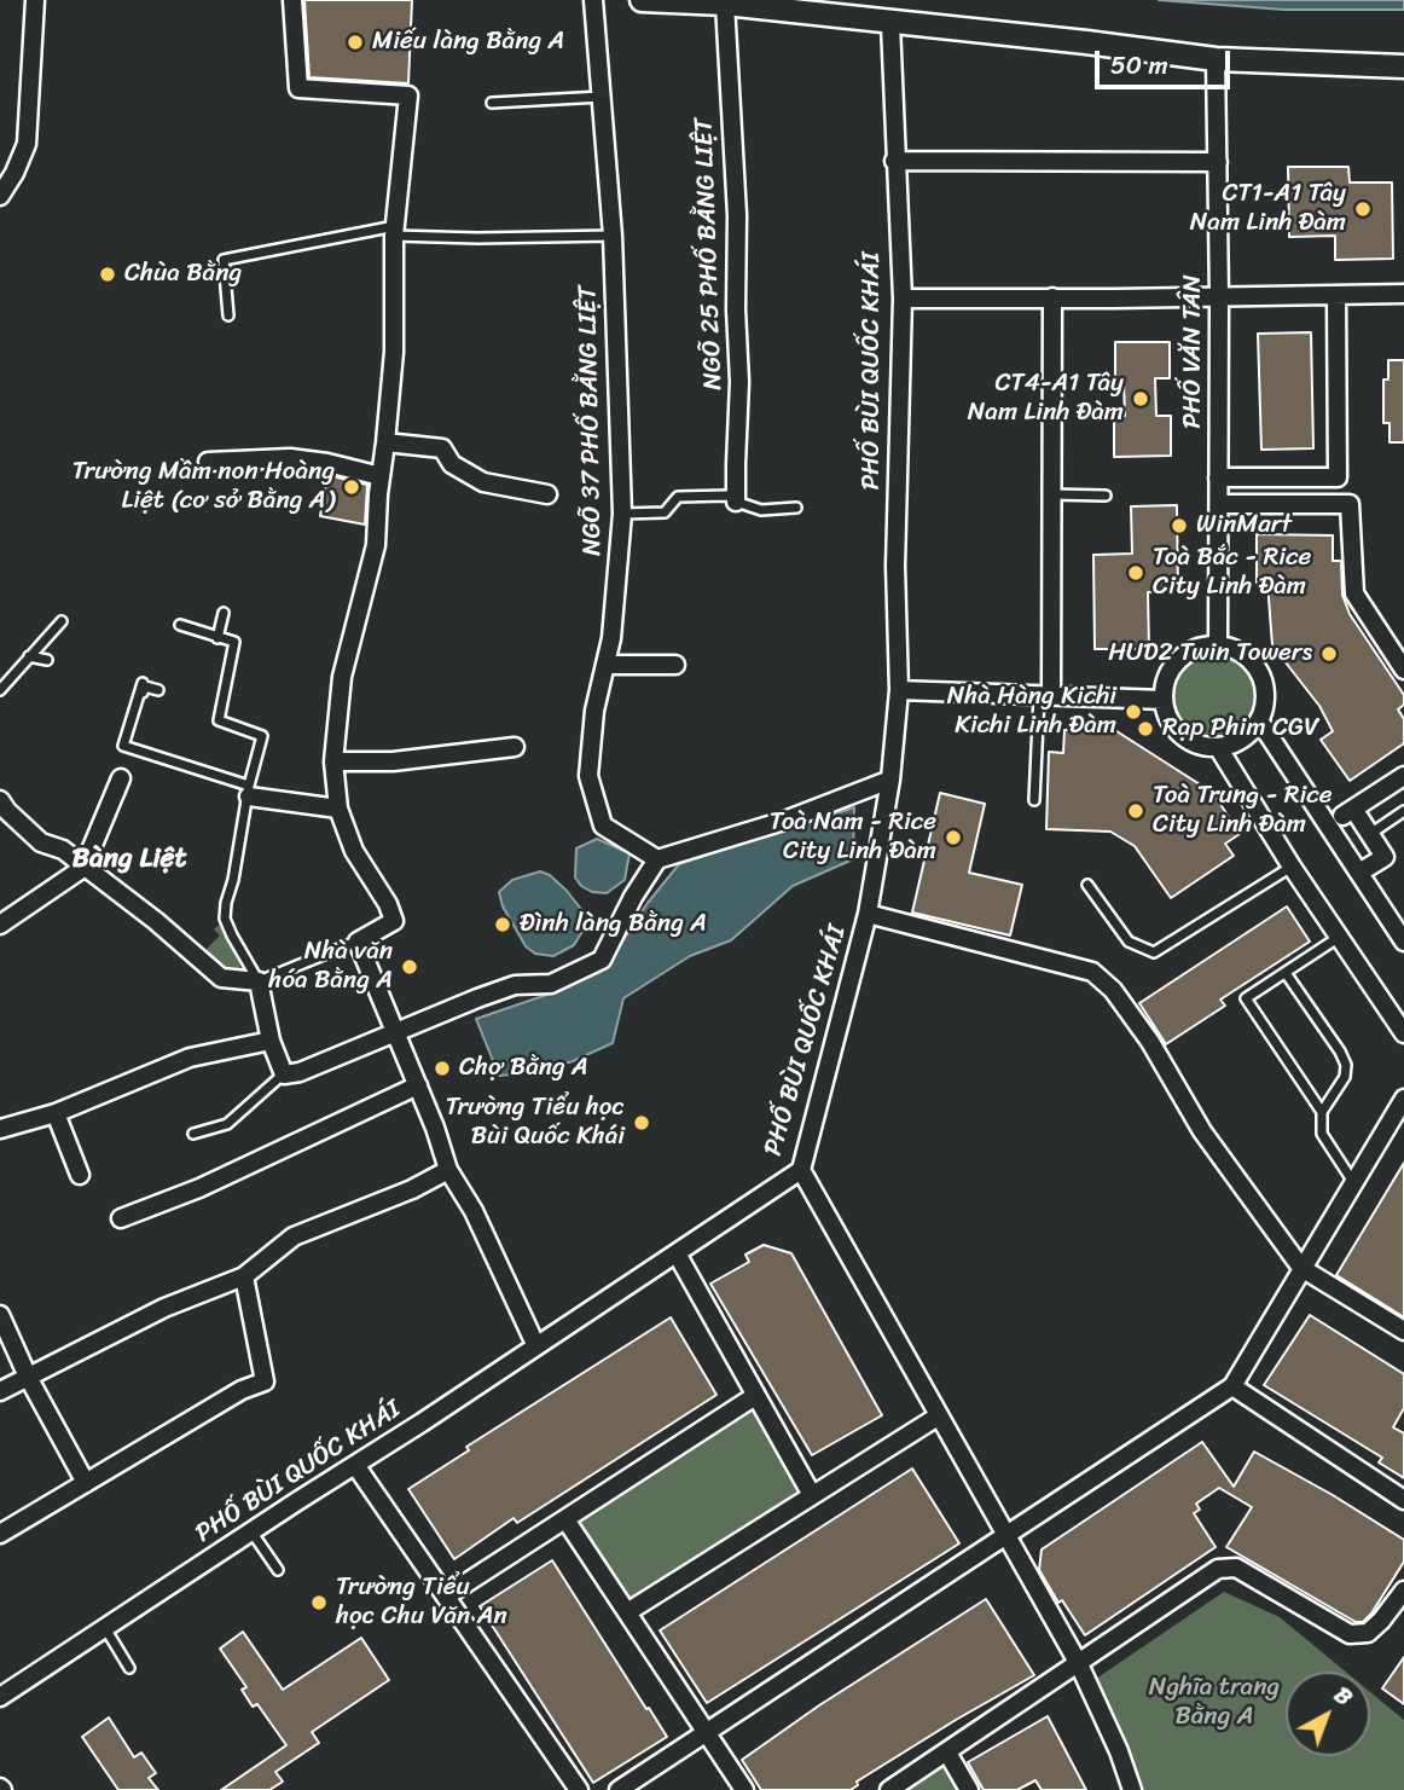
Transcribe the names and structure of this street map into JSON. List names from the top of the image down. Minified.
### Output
{"streets":{"street":["NGÕ 25 PHỐ BẰNG LIỆT","PHỐ VĂN TÂN","PHỐ BÙI QUỐC KHÁI","NGÕ 37 PHỐ BẰNG LIỆT"]},"districts":["Bàng Liệt"],"parks":["Nghĩa trang Bằng A"],"places":["Miếu làng Bằng A","CT1-A1 Tây Nam Linh Đàm","Chùa Bằng","CT4-A1 Tây Nam Linh Đàm","Trường Mầm non Hoàng Liệt (cơ sở Bằng A)","WinMart","Toà Bắc - Rice City Linh Đàm","HUD2 Twin Towers","Nhà Hàng Kichi Kichi Linh Đàm","Rạp Phim CGV","Toà Trung - Rice City Linh Đàm","Toà Nam - Rice City Linh Đàm","Đình làng Bằng A","Nhà văn hóa Bằng A","Chợ Bằng A","Trường Tiểu học Bùi Quốc Khái","Trường Tiểu học Chu Văn An"],"scale_bar":"50 m","north":"top right"}
